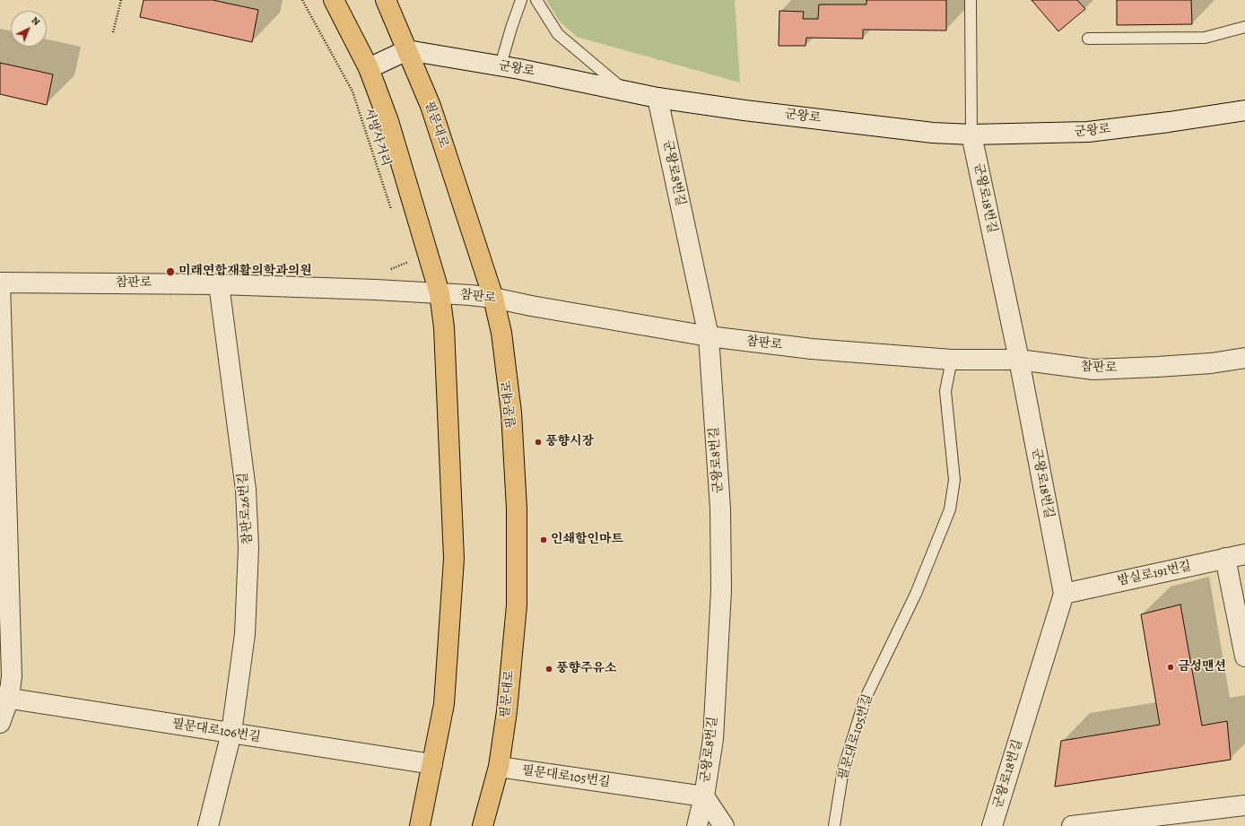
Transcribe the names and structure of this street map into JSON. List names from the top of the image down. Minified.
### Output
{"streets":{"main road":["필문대로"],"street":["군왕로","군왕로8번길","군왕로18번길","참판로","참판로26번길","밤실로191번길","필문대로106번길","필문대로105번길"],"path":["서방사거리"]},"crossings":[["군왕로","필문대로"],["군왕로","군왕로8번길"],["군왕로","군왕로18번길"],["필문대로","참판로"],["필문대로","필문대로105번길"],["군왕로8번길","참판로"],["군왕로8번길","필문대로105번길"],["군왕로18번길","참판로"],["군왕로18번길","밤실로191번길"],["참판로","참판로26번길"],["참판로","필문대로105번길"],["참판로26번길","필문대로106번길"]],"places":["미래연합재활의학과의원","풍향시장","인쇄할인마트","금성맨션","풍향주유소"],"north":"top right"}
